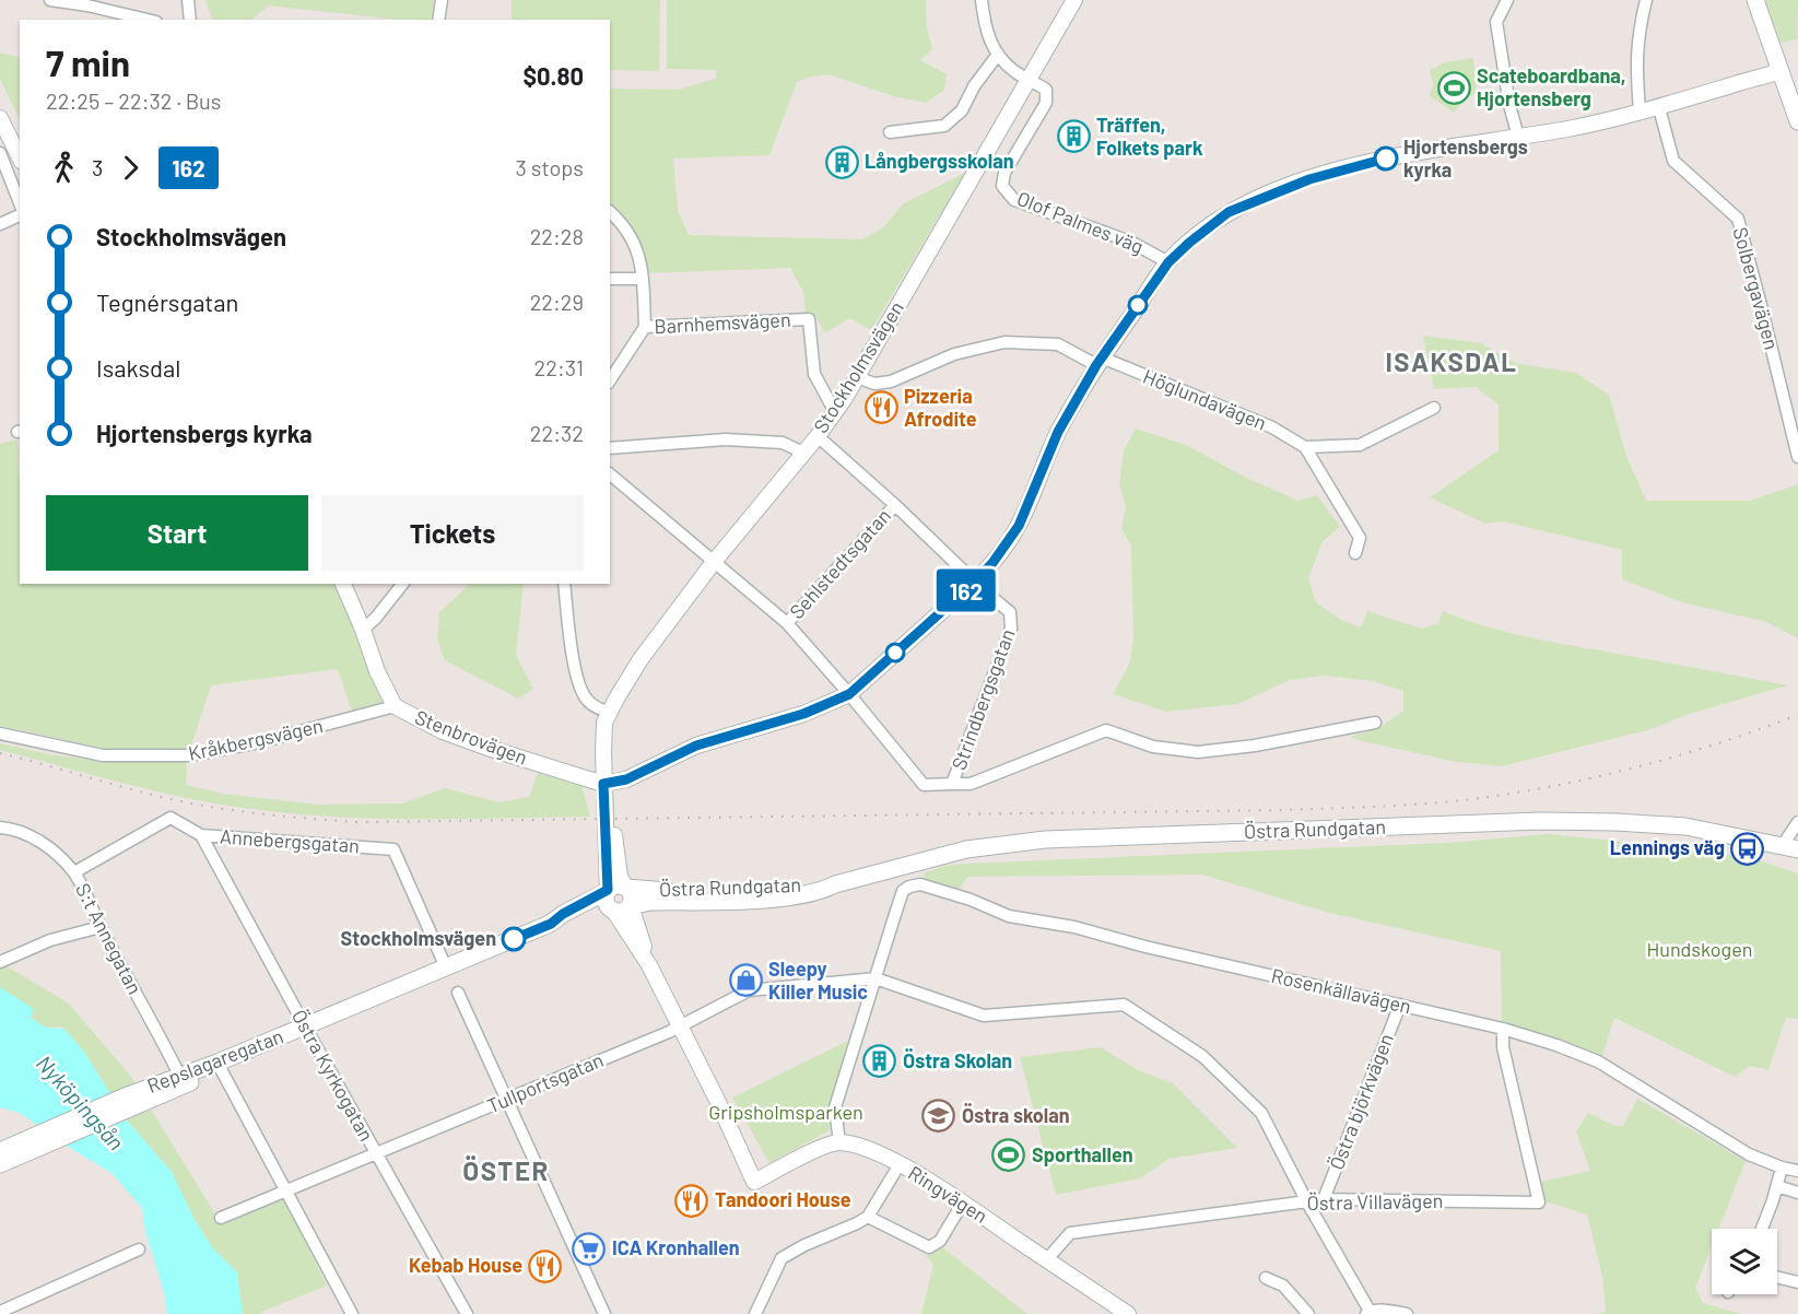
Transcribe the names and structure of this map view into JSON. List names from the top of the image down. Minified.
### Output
{"streets":{"main road":["Östra Rundgatan","Repslagaregatan"],"street":["Olof Palmes väg","Solbergavägen","Barnhemsvägen","Stockholmsvägen","Höglundavägen","Sehlstedtsgatan","Strindbergsgatan","Stenbrovägen","Kråkbergsvägen","Annebergsgatan","S:t Annegatan","Rosenkällavägen","Östra Kyrkogatan","Tullportsgatan","Östra björkvägen","Ringvägen","Östra Villavägen"]},"crossings":[["Olof Palmes väg","Stockholmsvägen"],["Barnhemsvägen","Stockholmsvägen"],["Stockholmsvägen","Höglundavägen"],["Stockholmsvägen","Strindbergsgatan"],["Sehlstedtsgatan","Strindbergsgatan"],["Stenbrovägen","Kråkbergsvägen"],["Östra Rundgatan","Repslagaregatan"],["Annebergsgatan","S:t Annegatan"],["Annebergsgatan","Repslagaregatan"],["Annebergsgatan","Östra Kyrkogatan"],["S:t Annegatan","Repslagaregatan"],["Rosenkällavägen","Tullportsgatan"],["Rosenkällavägen","Östra björkvägen"],["Rosenkällavägen","Östra Villavägen"],["Repslagaregatan","Östra Kyrkogatan"],["Östra Kyrkogatan","Tullportsgatan"],["Östra björkvägen","Östra Villavägen"],["Ringvägen","Östra Villavägen"]],"districts":["ISAKSDAL","ÖSTER"],"water":["Nyköpingsån"],"parks":["Hundskogen","Gripsholmsparken"],"places":{"sports":["Scateboardbana, Hjortensberg","Sporthallen"],"building":["Träffen, Folkets park","Långbergsskolan","Östra Skolan"],"other":["Hjortensbergs kyrka","Stockholmsvägen"],"restaurant":["Pizzeria Afrodite","Tandoori House","Kebab House"],"bus stop":["Lennings väg"],"shop":["Sleepy Killer Music"],"school or university":["Östra skolan"],"supermarket":["ICA Kronhallen"]},"lines":["bus line 162"],"page":{"on_map":"162","heading":["7 min","22:25 – 22:32 · Bus","$0.80"],"legs":["3","162","3 stops"],"list":[{"name":"Stockholmsvägen","value":"22:28"},{"name":"Tegnérsgatan","value":"22:29"},{"name":"Isaksdal","value":"22:31"},{"name":"Hjortensbergs kyrka","value":"22:32"}],"buttons":["Start","Tickets"]}}
